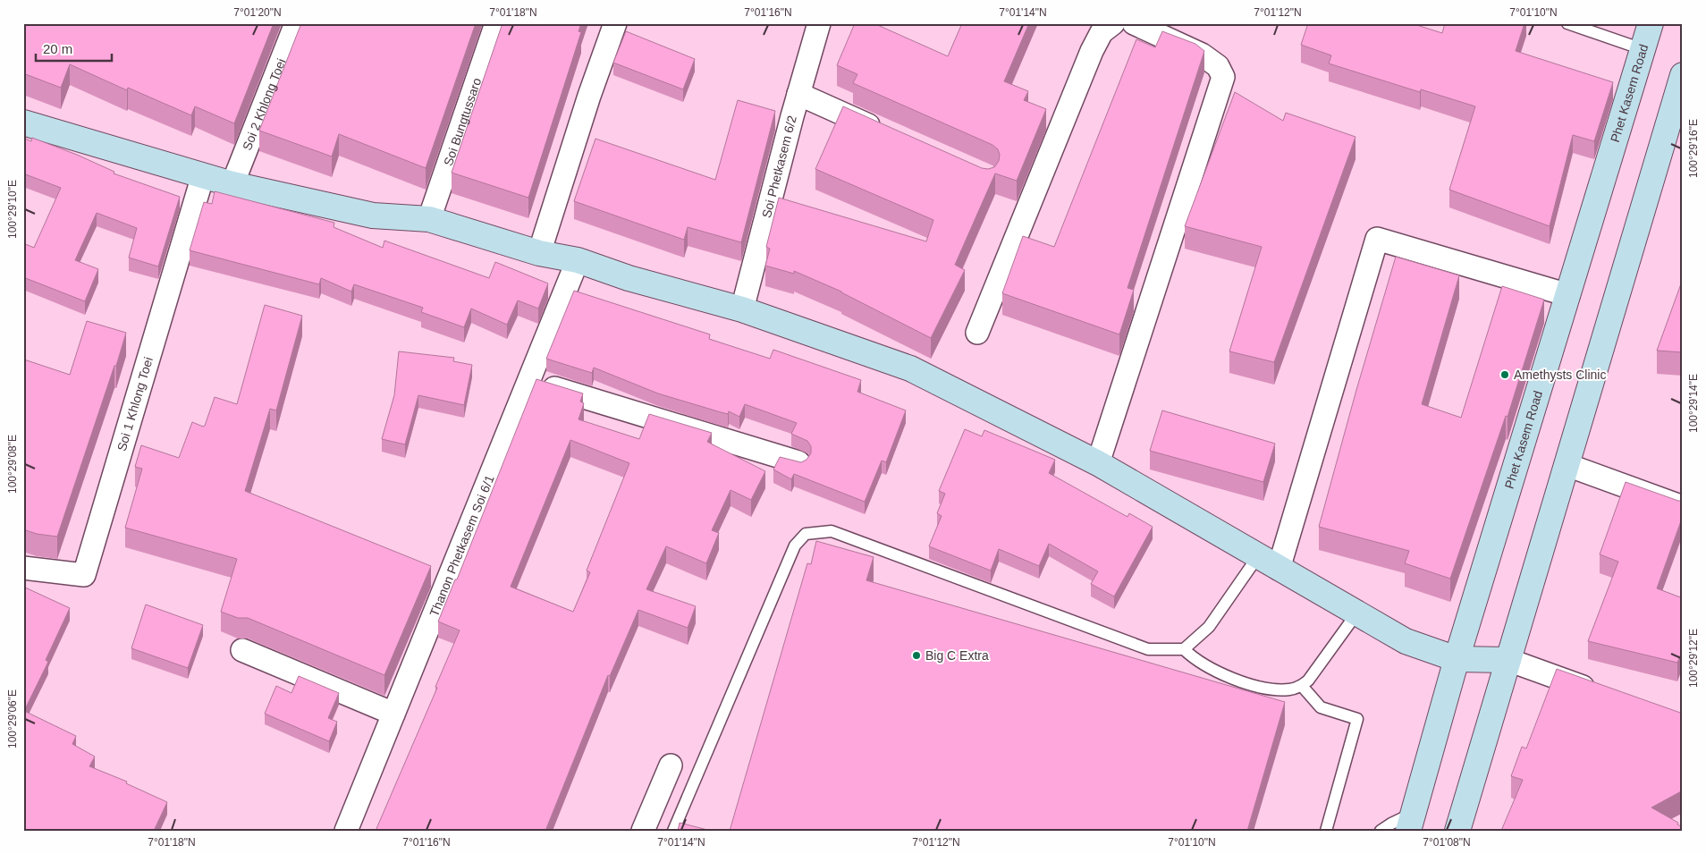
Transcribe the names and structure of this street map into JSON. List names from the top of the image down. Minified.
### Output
{"streets":{"main road":["Phet Kasem Road"],"street":["Soi 2 Khlong Toei","Soi Bungtussaro","Soi Phetkasem 6/2","Soi 1 Khlong Toei","Thanon Phetkasem Soi 6/1"]},"places":["Amethysts Clinic","Big C Extra"],"scale_bar":"20 m","coordinates":["7°01'20\"N","7°01'18\"N","7°01'16\"N","7°01'14\"N","7°01'12\"N","7°01'10\"N","100°29'16\"E","100°29'10\"E","100°29'14\"E","100°29'08\"E","100°29'12\"E","100°29'06\"E","7°01'08\"N"]}
